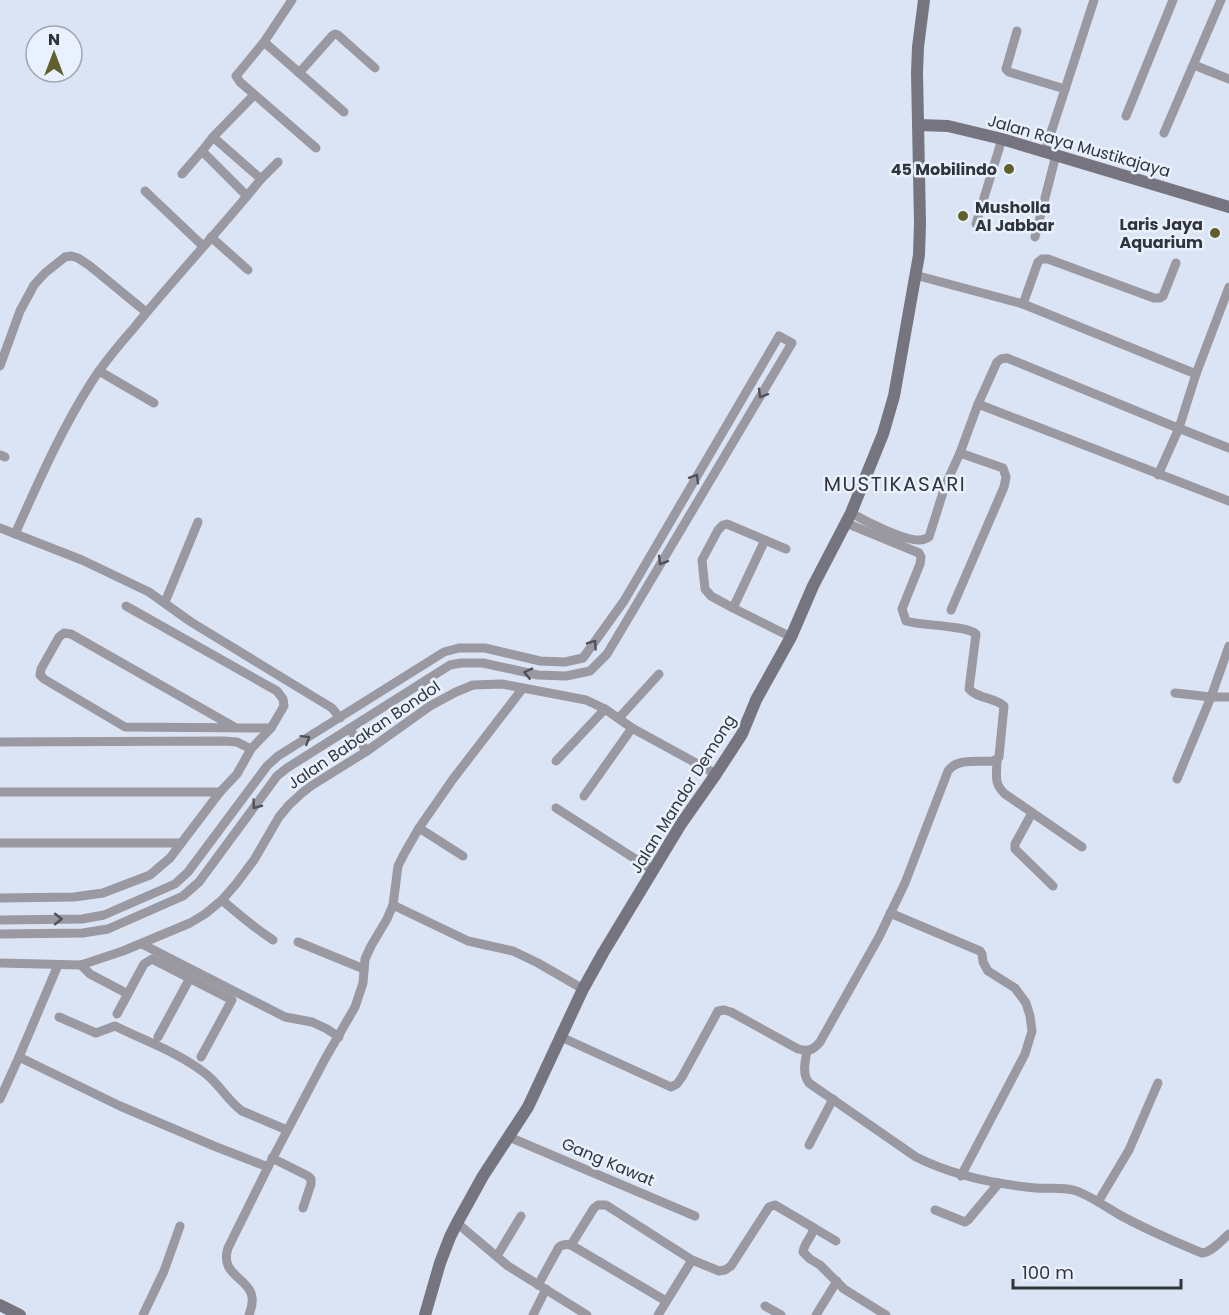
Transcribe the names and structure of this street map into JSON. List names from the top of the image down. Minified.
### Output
{"streets":{"main road":["Jalan Raya Mustikajaya","Jalan Mandor Demong"],"street":["Jalan Babakan Bondol","Gang Kawat"]},"crossings":[["Jalan Raya Mustikajaya","Jalan Mandor Demong"],["Jalan Babakan Bondol","Jalan Mandor Demong"],["Jalan Mandor Demong","Gang Kawat"]],"districts":["MUSTIKASARI"],"places":["45 Mobilindo","Musholla Al Jabbar","Laris Jaya Aquarium"],"scale_bar":"100 m","north":"top"}
